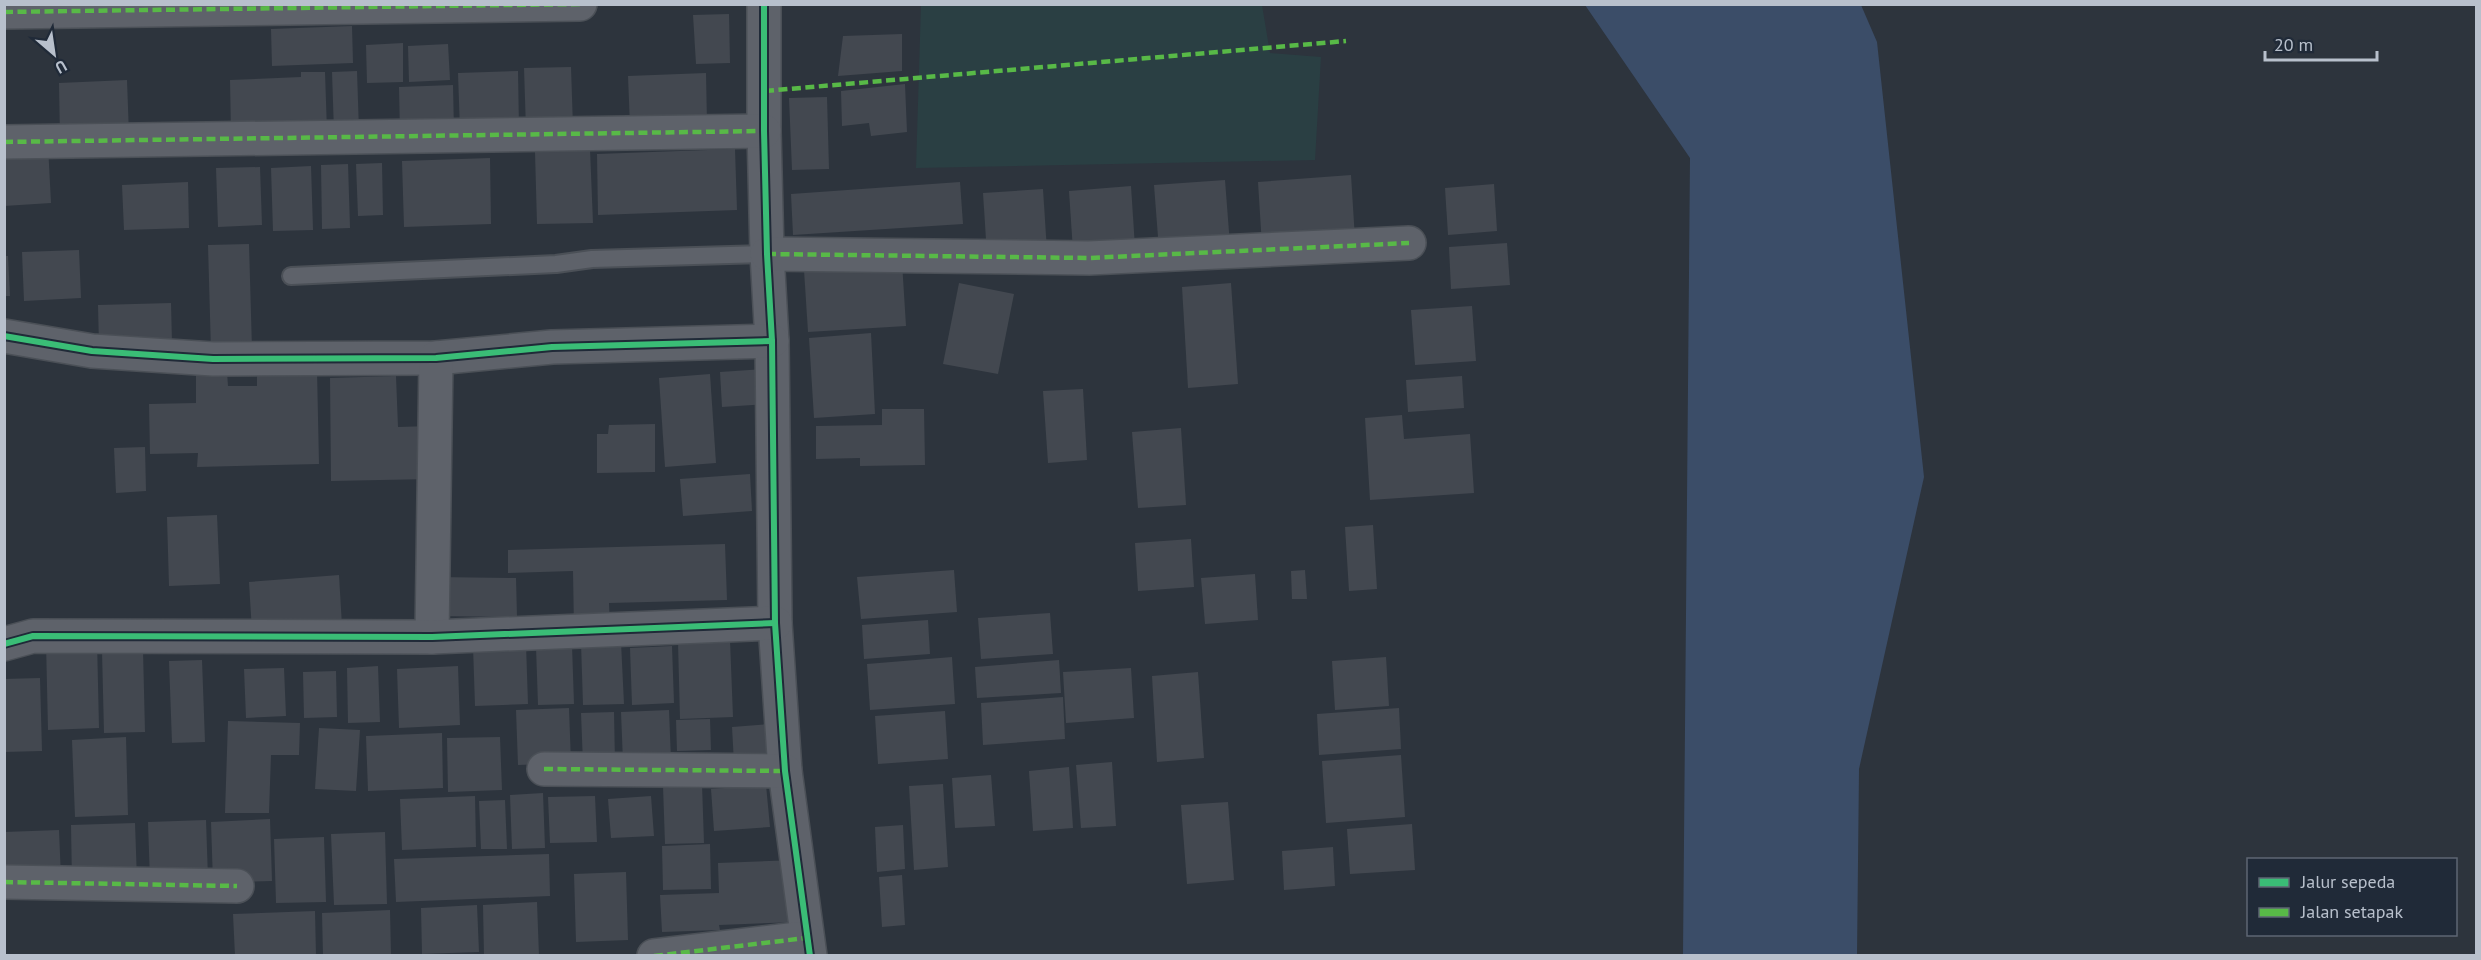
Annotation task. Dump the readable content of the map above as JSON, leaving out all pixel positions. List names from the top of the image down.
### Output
{
  "legend": ["Jalur sepeda", "Jalan setapak"],
  "scale_bar": "20 m",
  "north": "bottom right"
}
